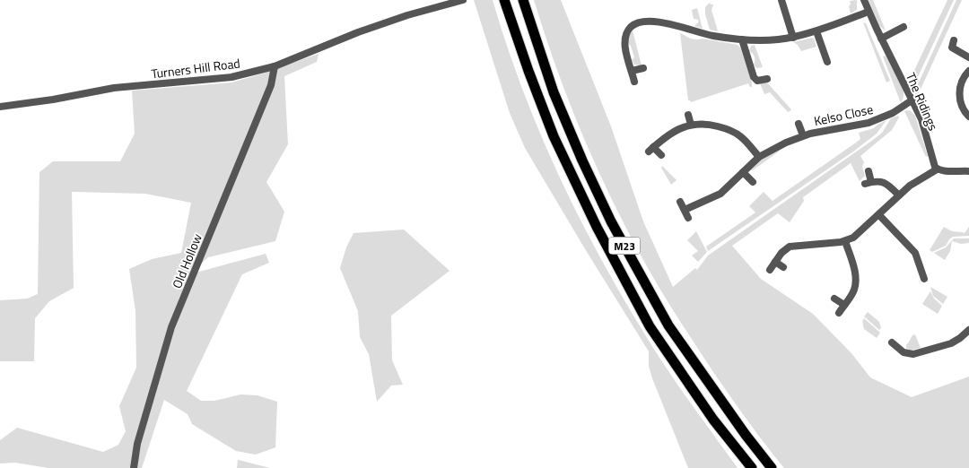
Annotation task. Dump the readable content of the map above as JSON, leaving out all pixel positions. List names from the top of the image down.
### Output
{
  "streets": {
    "highway": ["M23"],
    "street": [
      "Turners Hill Road",
      "The Ridings",
      "Kelso Close",
      "Old Hollow"
    ]
  },
  "crossings": [
    ["Turners Hill Road", "Old Hollow"],
    ["The Ridings", "Kelso Close"]
  ]
}
